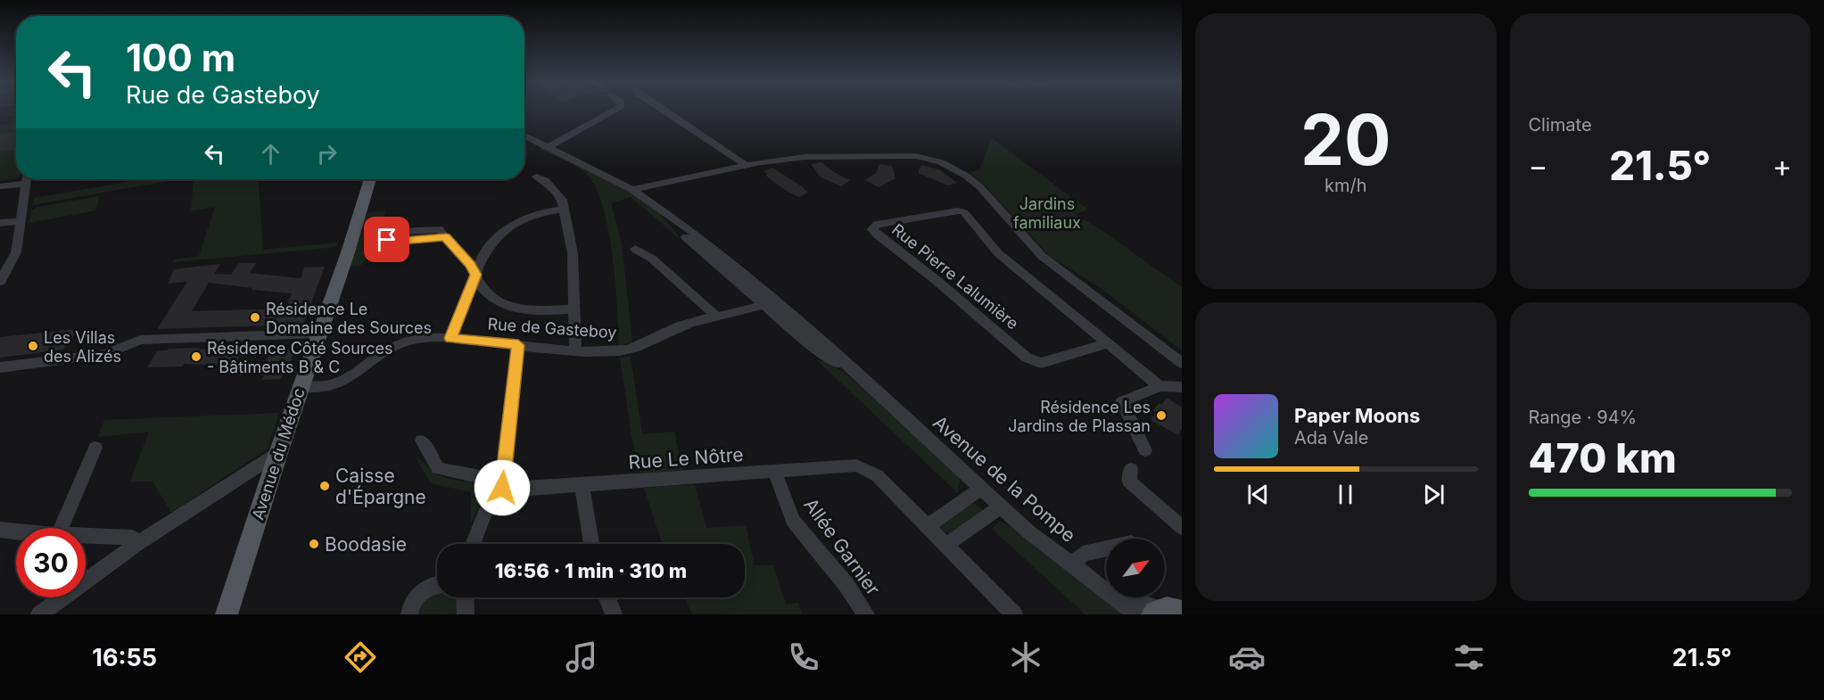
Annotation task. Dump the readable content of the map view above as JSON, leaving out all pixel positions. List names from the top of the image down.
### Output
{
  "streets": {
    "main road": ["Avenue du Médoc"],
    "street": [
      "Rue Pierre Lalumière",
      "Rue de Gasteboy",
      "Rue Le Nôtre",
      "Avenue de la Pompe",
      "Allée Garnier"
    ]
  },
  "crossings": [
    ["Rue de Gasteboy", "Avenue du Médoc"],
    ["Rue de Gasteboy", "Avenue de la Pompe"],
    ["Rue Le Nôtre", "Allée Garnier"]
  ],
  "parks": ["Jardins familiaux"],
  "places": [
    "Résidence Le Domaine des Sources",
    "Les Villas des Alizés",
    "Résidence Côté Sources - Bâtiments B & C",
    "Résidence Les Jardins de Plassan",
    "Caisse d'Épargne",
    "Boodasie"
  ],
  "north": "top right",
  "page": {
    "tile": [
      ["20", "km/h"],
      "Climate",
      ["Range · 94%", "470 km"]
    ],
    "turn": ["100 m", "Rue de Gasteboy"],
    "heat": ["−", "21.5°", "+"],
    "song": ["Paper Moons", "Ada Vale"],
    "limit": "30",
    "trip": "16:56 · 1 min · 310 m",
    "tabs": ["16:55", "21.5°"]
  }
}
